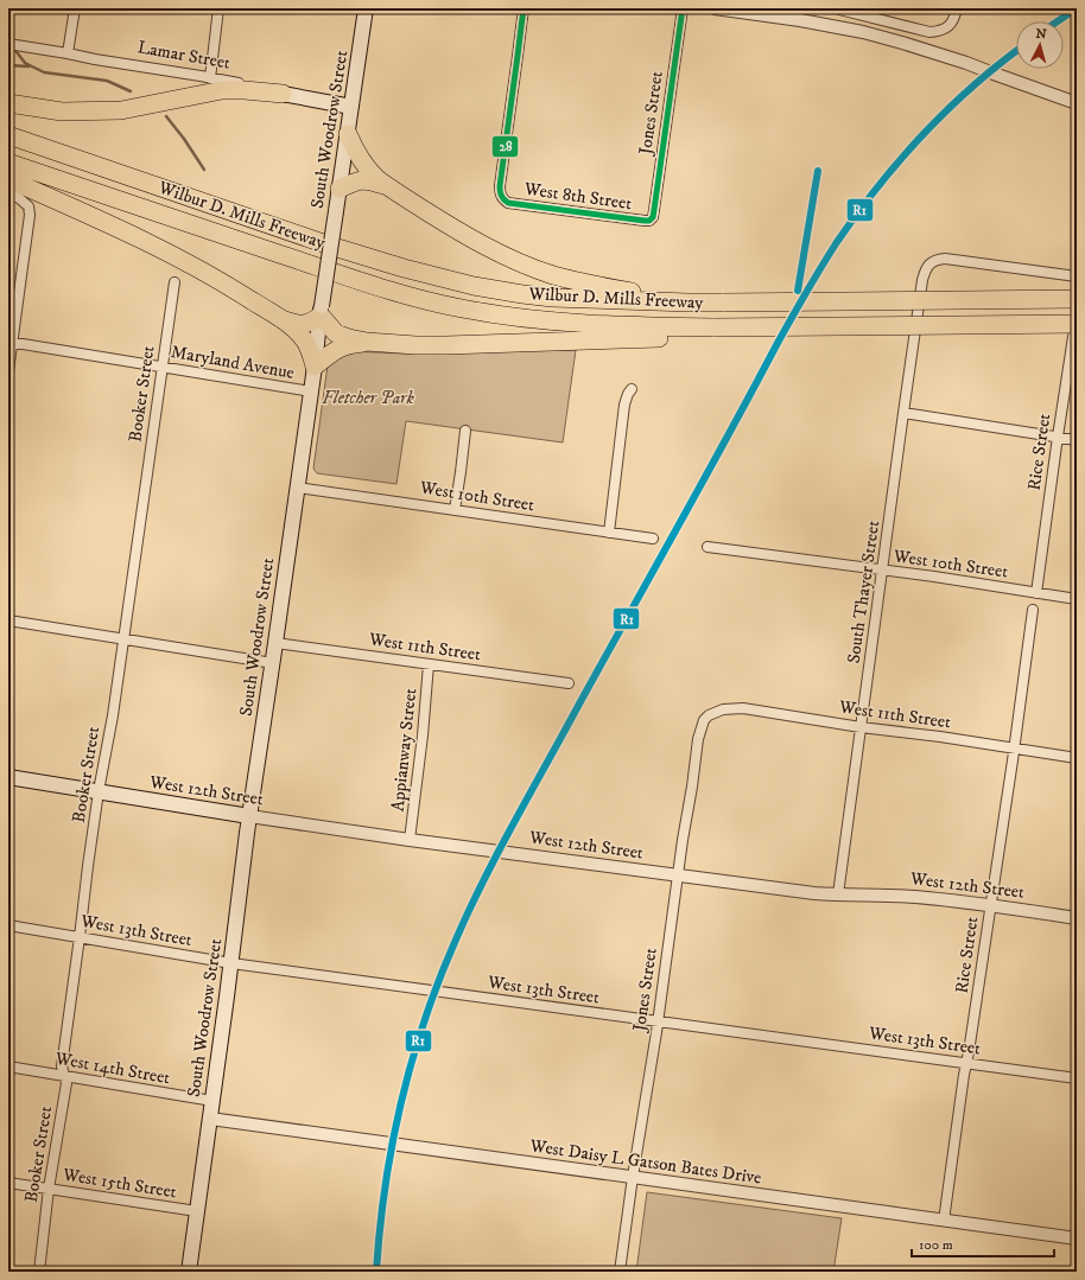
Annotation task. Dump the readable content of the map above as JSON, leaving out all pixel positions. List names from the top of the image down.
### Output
{
  "streets": {
    "highway": ["Wilbur D. Mills Freeway"],
    "main road": ["Lamar Street", "South Woodrow Street", "West 12th Street"],
    "street": [
      "Jones Street",
      "West 8th Street",
      "Maryland Avenue",
      "Booker Street",
      "Rice Street",
      "West 10th Street",
      "South Thayer Street",
      "West 11th Street",
      "Appianway Street",
      "West 13th Street",
      "West 14th Street",
      "West Daisy L Gatson Bates Drive",
      "West 15th Street"
    ]
  },
  "crossings": [
    ["Lamar Street", "South Woodrow Street"],
    ["Jones Street", "West 8th Street"],
    ["Jones Street", "West 11th Street"],
    ["Jones Street", "West 12th Street"],
    ["Jones Street", "West 13th Street"],
    ["Jones Street", "West Daisy L Gatson Bates Drive"],
    ["South Woodrow Street", "Maryland Avenue"],
    ["South Woodrow Street", "West 10th Street"],
    ["South Woodrow Street", "West 11th Street"],
    ["South Woodrow Street", "West 12th Street"],
    ["South Woodrow Street", "West 13th Street"],
    ["South Woodrow Street", "West 14th Street"],
    ["South Woodrow Street", "West Daisy L Gatson Bates Drive"],
    ["South Woodrow Street", "West 15th Street"],
    ["Maryland Avenue", "Booker Street"],
    ["Booker Street", "West 12th Street"],
    ["Booker Street", "West 13th Street"],
    ["Booker Street", "West 14th Street"],
    ["Booker Street", "West 15th Street"],
    ["Rice Street", "West 10th Street"],
    ["Rice Street", "West 11th Street"],
    ["Rice Street", "West 12th Street"],
    ["Rice Street", "West 13th Street"],
    ["Rice Street", "West Daisy L Gatson Bates Drive"],
    ["West 10th Street", "South Thayer Street"],
    ["South Thayer Street", "West 11th Street"],
    ["South Thayer Street", "West 12th Street"],
    ["West 11th Street", "Appianway Street"],
    ["Appianway Street", "West 12th Street"]
  ],
  "parks": ["Fletcher Park"],
  "lines": ["transit line R1", "transit line 28"],
  "scale_bar": "100 m",
  "north": "top"
}
